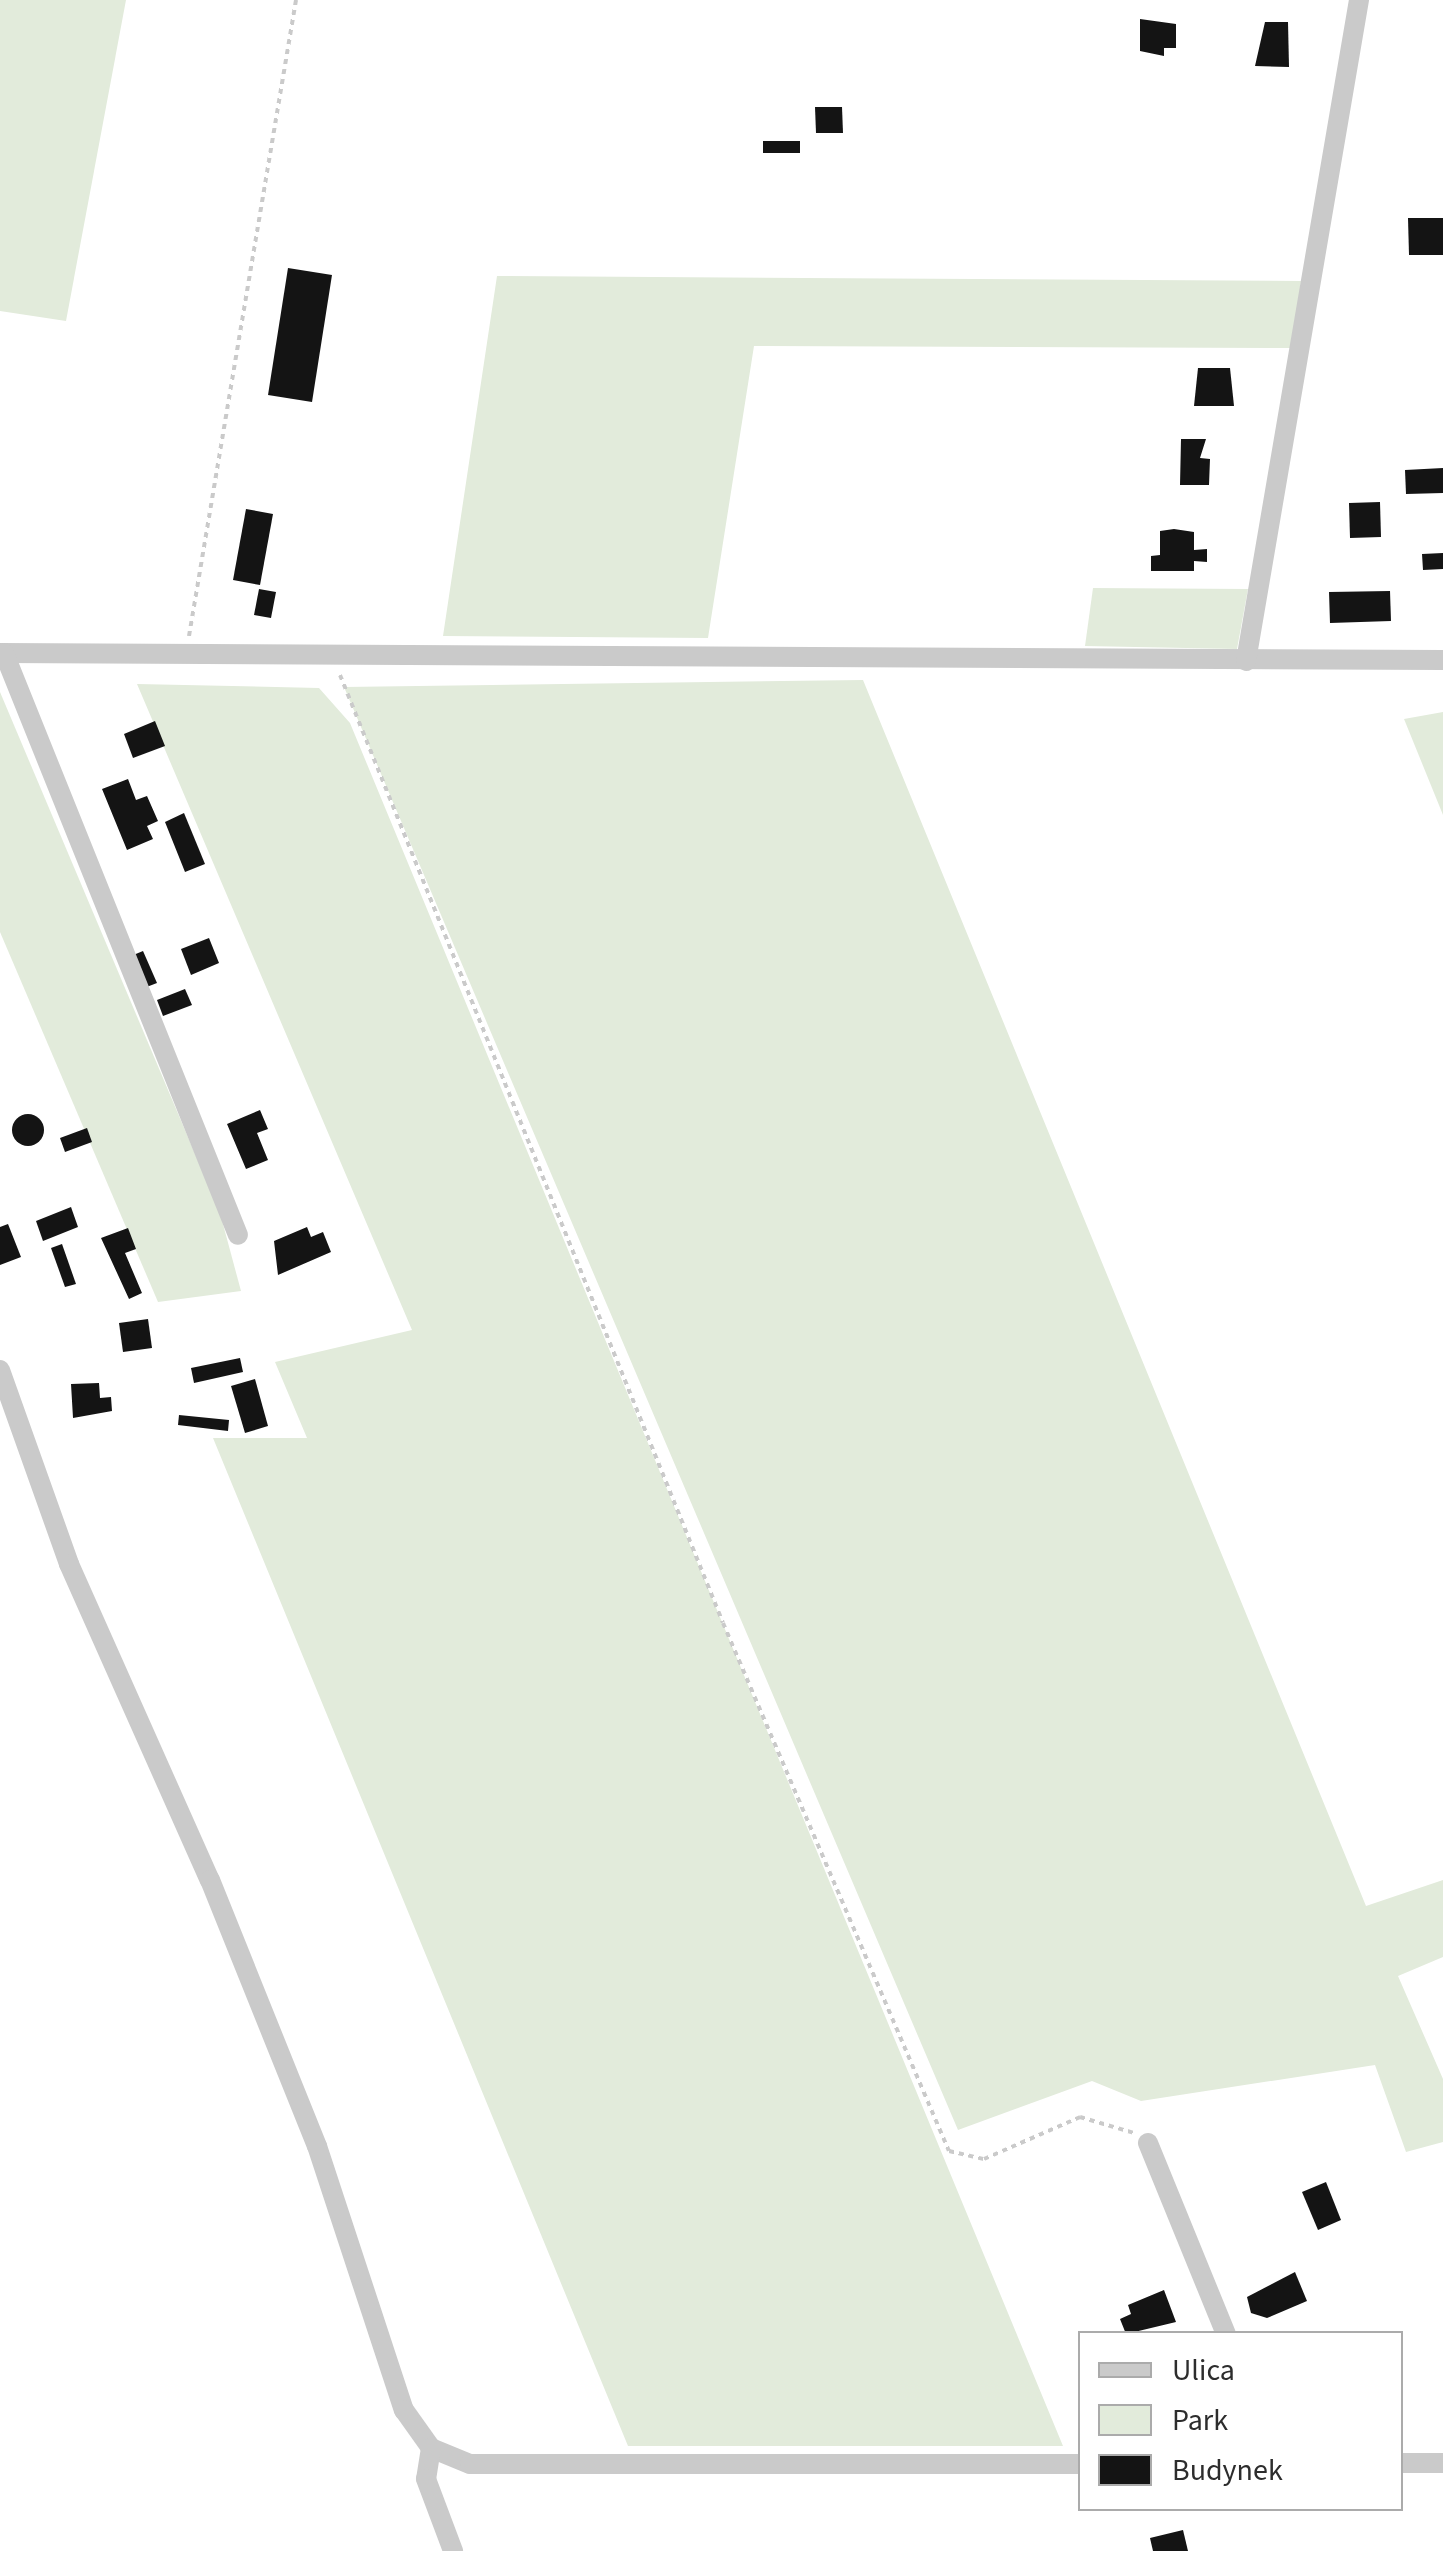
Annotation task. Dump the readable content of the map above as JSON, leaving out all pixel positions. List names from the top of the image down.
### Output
{
  "legend": ["Ulica", "Park", "Budynek"]
}
